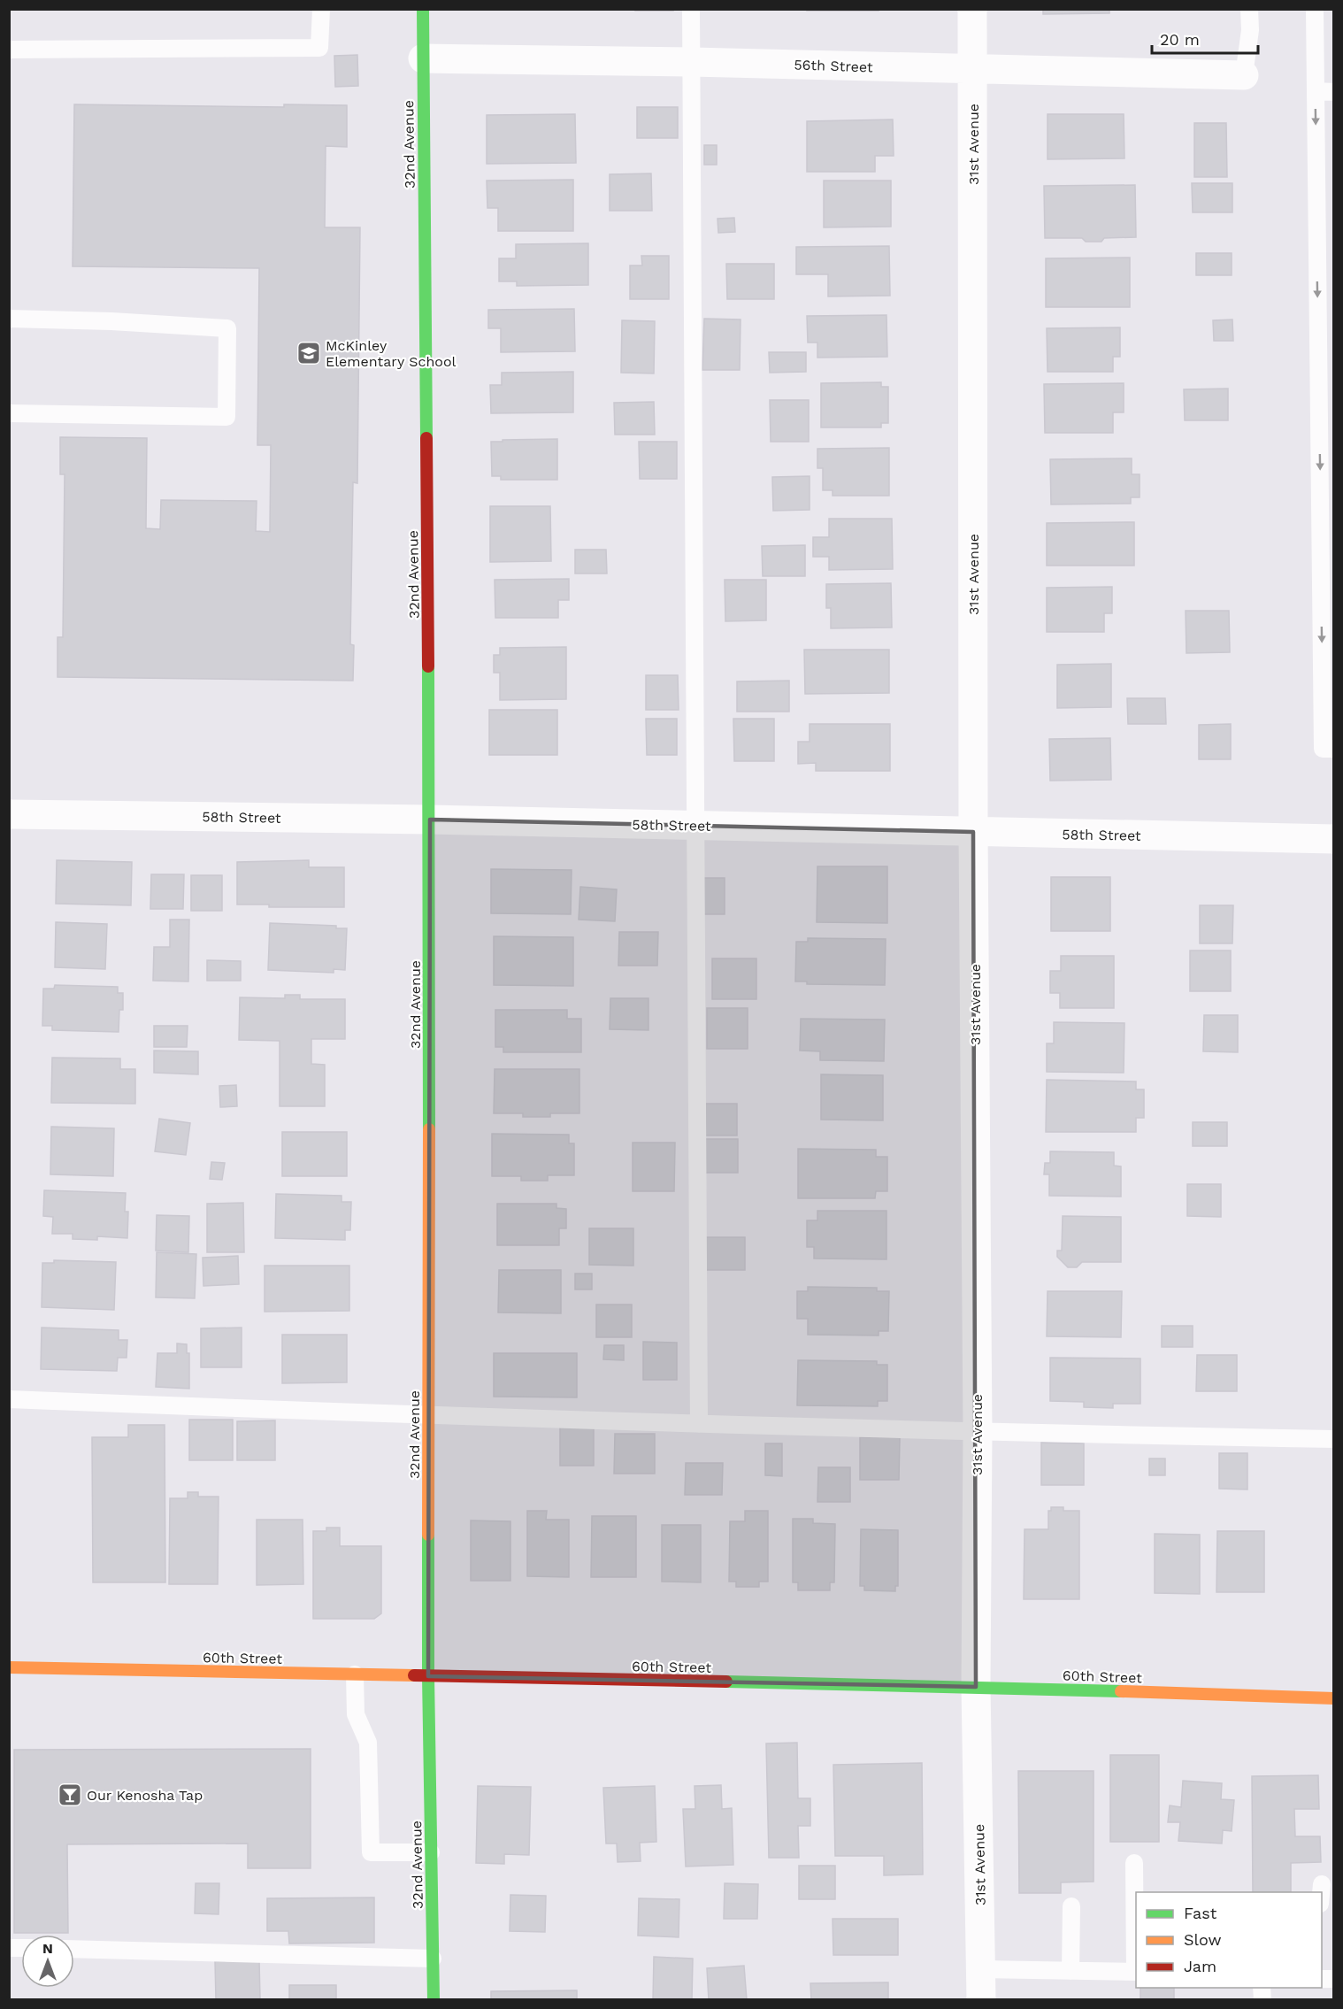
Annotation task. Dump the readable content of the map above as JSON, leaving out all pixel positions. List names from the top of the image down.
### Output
{
  "streets": {
    "street": [
      "56th Street",
      "32nd Avenue",
      "31st Avenue",
      "58th Street",
      "60th Street"
    ]
  },
  "crossings": [
    ["56th Street", "32nd Avenue"],
    ["56th Street", "31st Avenue"],
    ["32nd Avenue", "58th Street"],
    ["32nd Avenue", "60th Street"],
    ["31st Avenue", "58th Street"],
    ["31st Avenue", "60th Street"]
  ],
  "places": {
    "school or university": ["McKinley Elementary School"],
    "bar": ["Our Kenosha Tap"]
  },
  "legend": ["Fast", "Slow", "Jam"],
  "scale_bar": "20 m",
  "north": "top"
}
